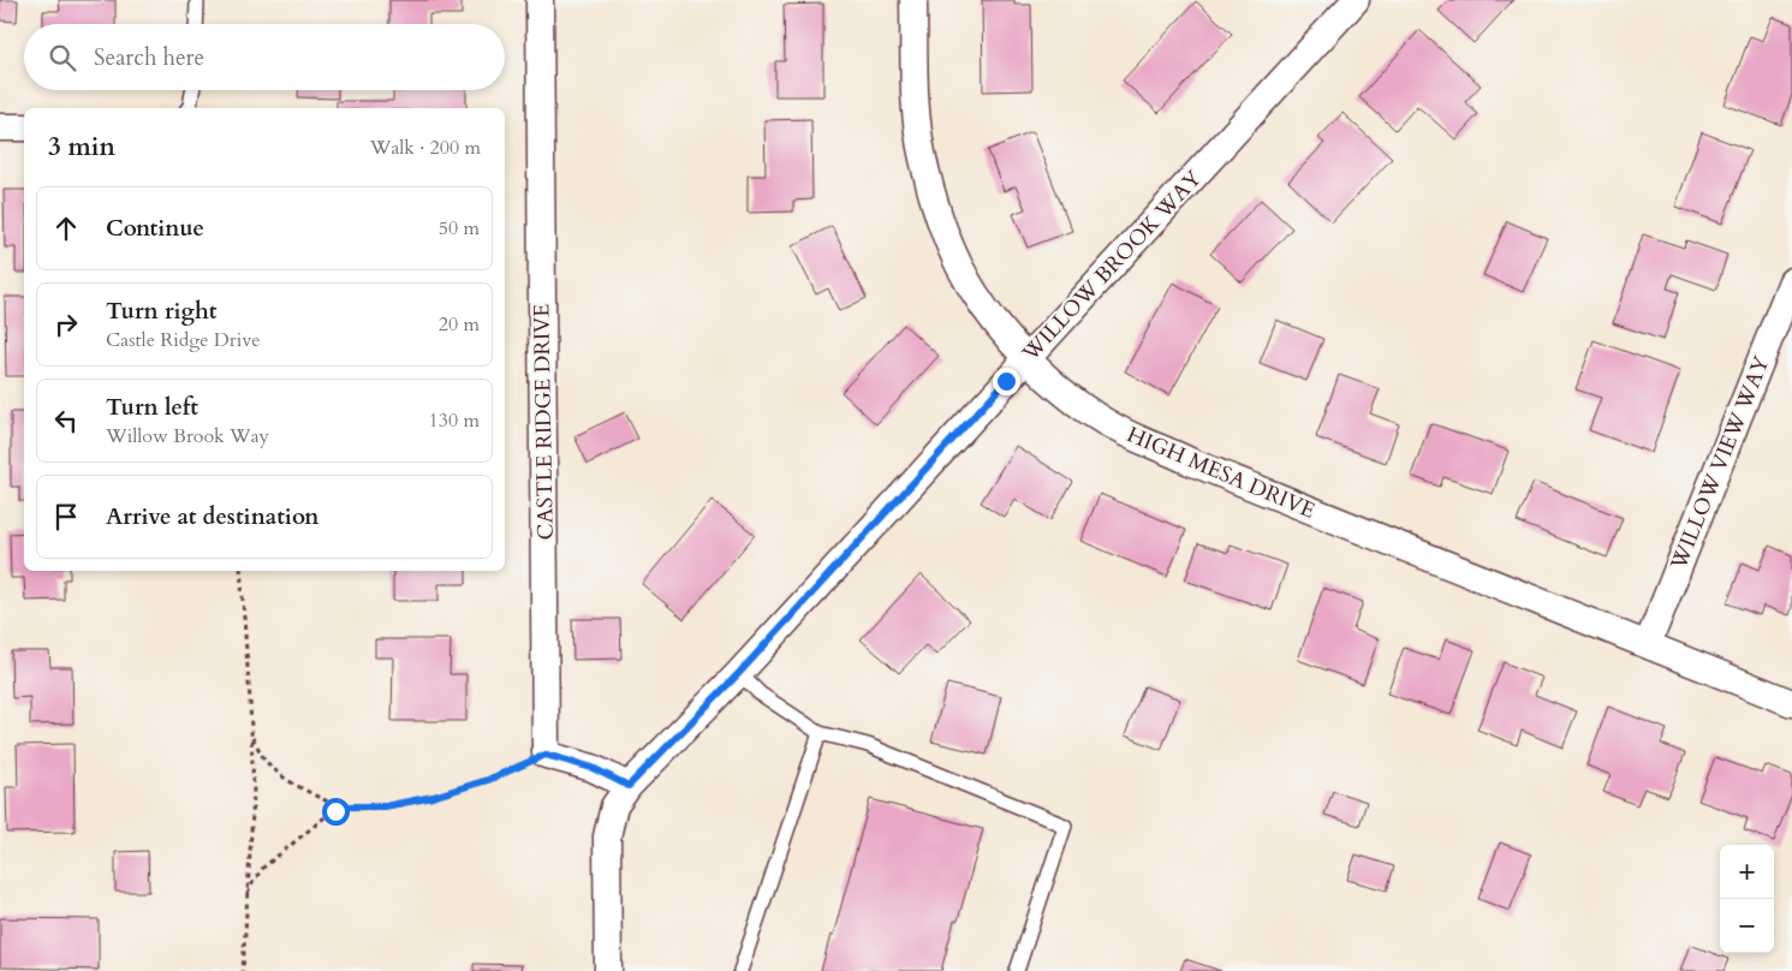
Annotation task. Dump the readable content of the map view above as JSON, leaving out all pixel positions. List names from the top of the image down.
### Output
{
  "streets": {
    "street": [
      "WILLOW BROOK WAY",
      "CASTLE RIDGE DRIVE",
      "WILLOW VIEW WAY",
      "HIGH MESA DRIVE"
    ]
  },
  "crossings": [
    ["WILLOW BROOK WAY", "HIGH MESA DRIVE"],
    ["WILLOW VIEW WAY", "HIGH MESA DRIVE"]
  ],
  "page": {
    "search": "Search here",
    "heading": ["3 min", "Walk · 200 m"],
    "list": [
      ["Continue", "50 m"],
      ["Turn right", "Castle Ridge Drive", "20 m"],
      ["Turn left", "Willow Brook Way", "130 m"],
      "Arrive at destination"
    ],
    "map_buttons": ["+", "−"]
  }
}
